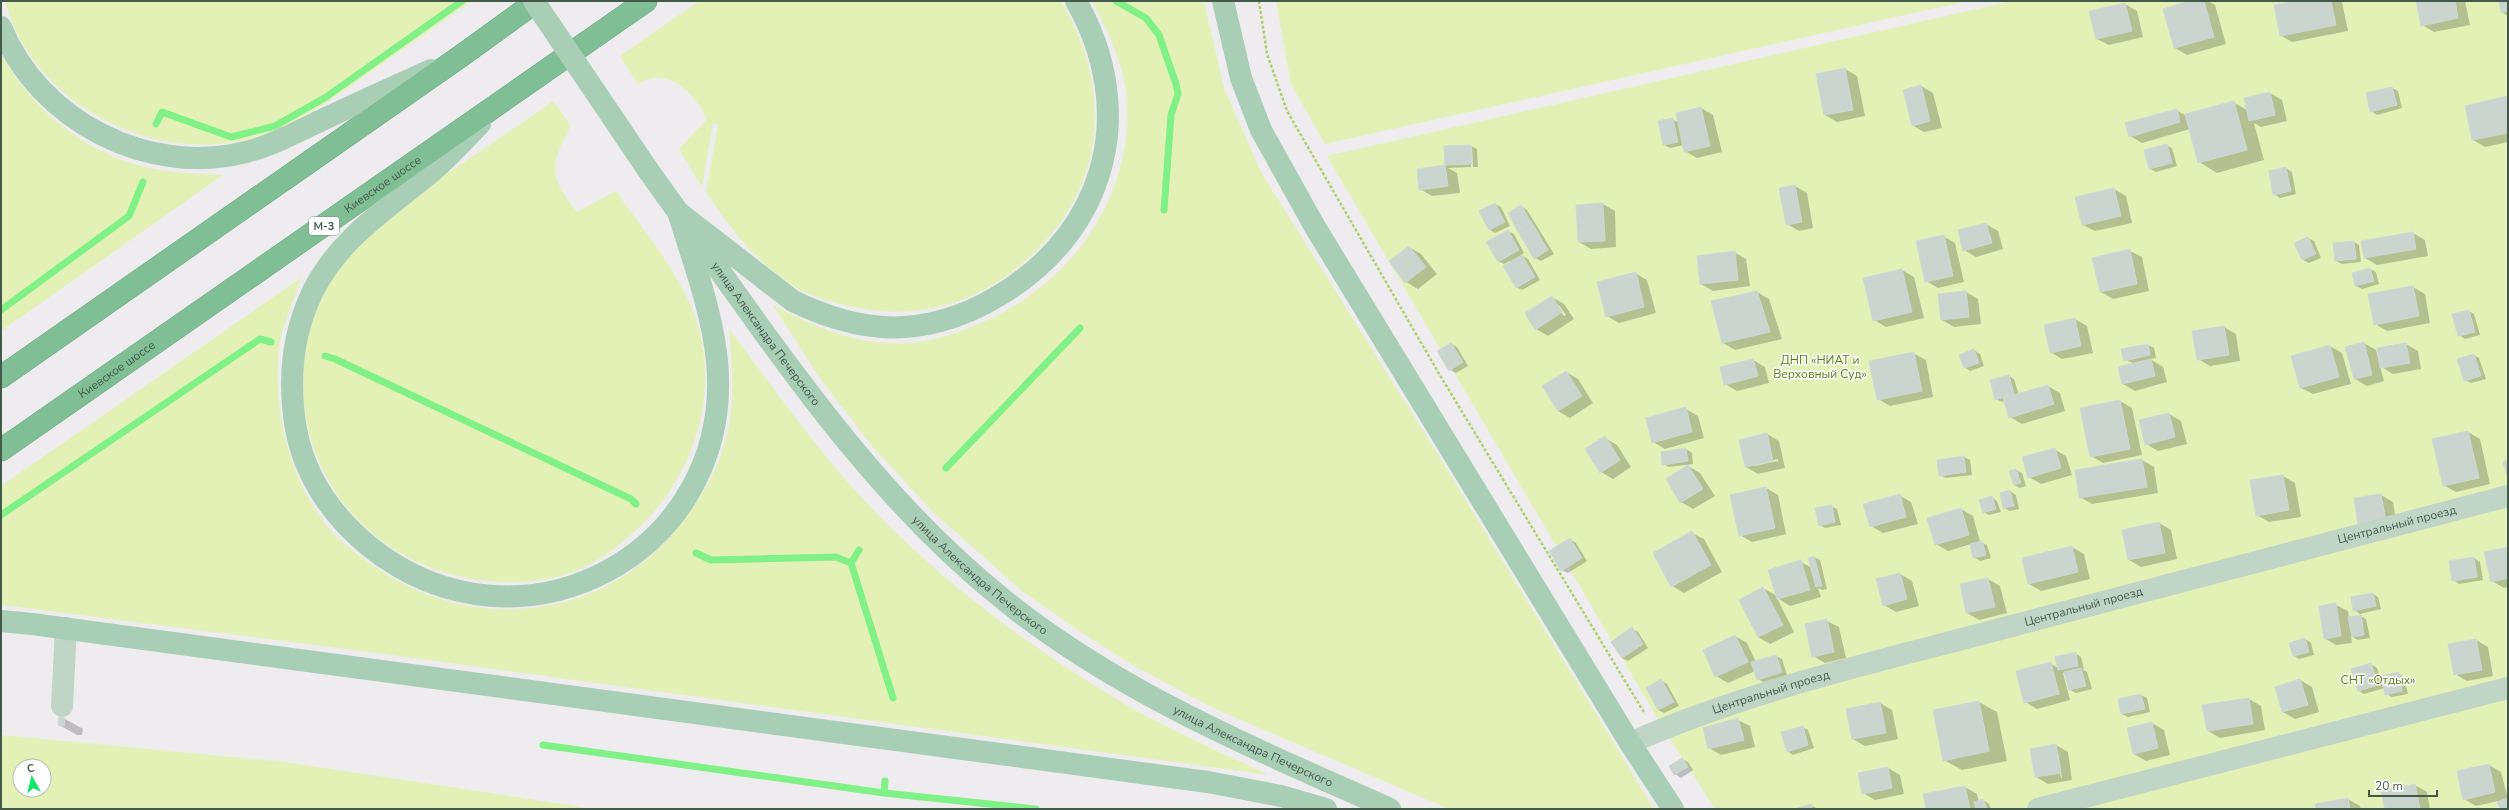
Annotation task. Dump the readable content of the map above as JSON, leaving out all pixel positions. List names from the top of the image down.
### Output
{
  "streets": {
    "highway": ["Киевское шоссе", "М-3"],
    "main road": ["улица Александра Печерского"],
    "street": ["Центральный проезд"]
  },
  "parks": ["ДНП «НИАТ и Верховный Суд»", "СНТ «Отдых»"],
  "scale_bar": "20 m",
  "north": "top"
}
